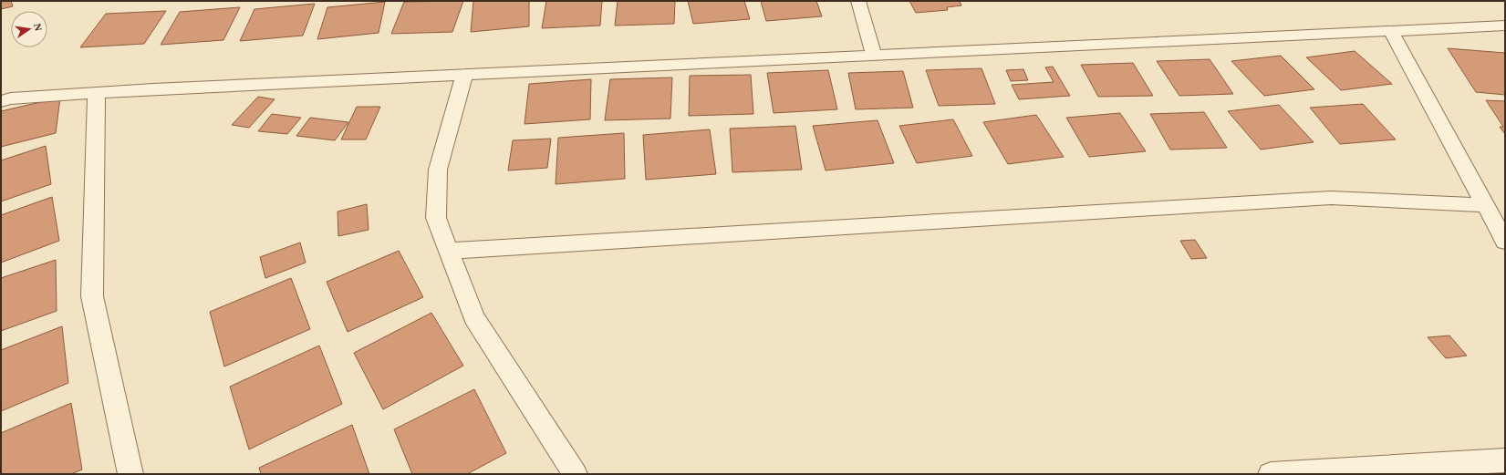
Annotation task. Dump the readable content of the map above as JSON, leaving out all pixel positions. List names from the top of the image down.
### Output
{
  "north": "right"
}
